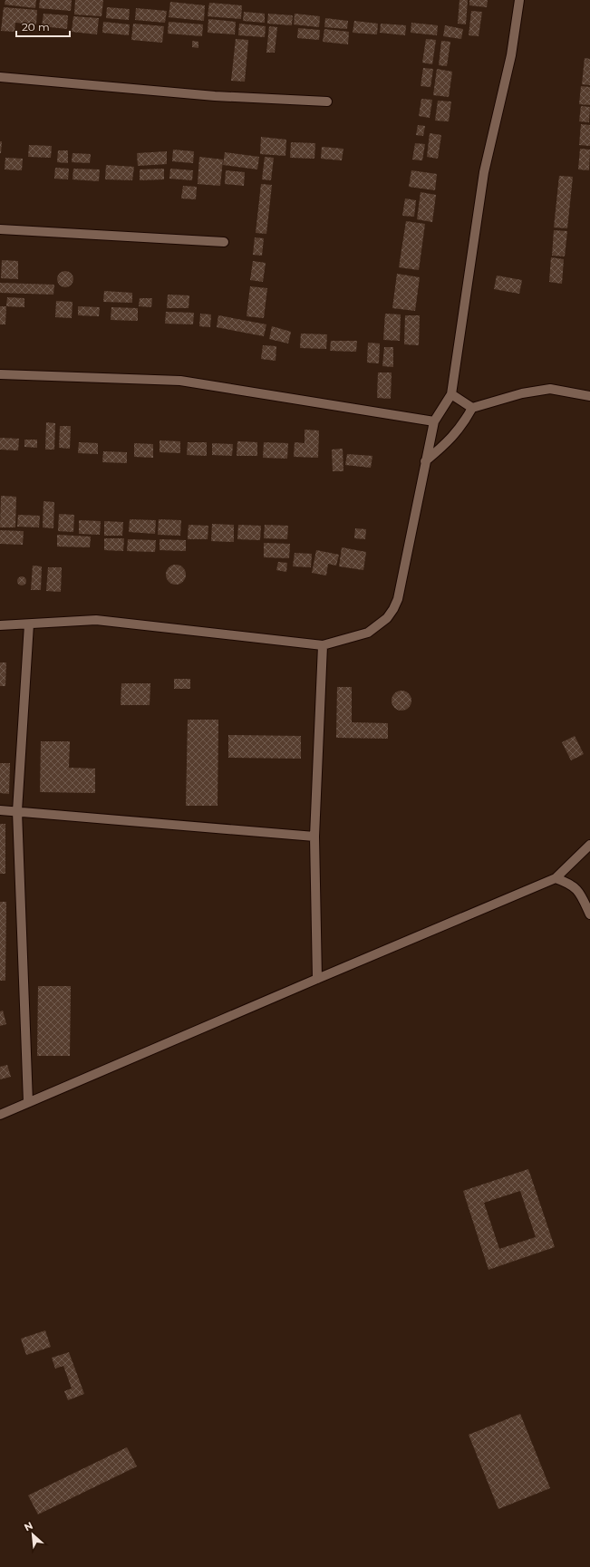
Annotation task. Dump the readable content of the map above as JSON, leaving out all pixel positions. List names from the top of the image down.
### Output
{
  "scale_bar": "20 m",
  "north": "top left"
}
